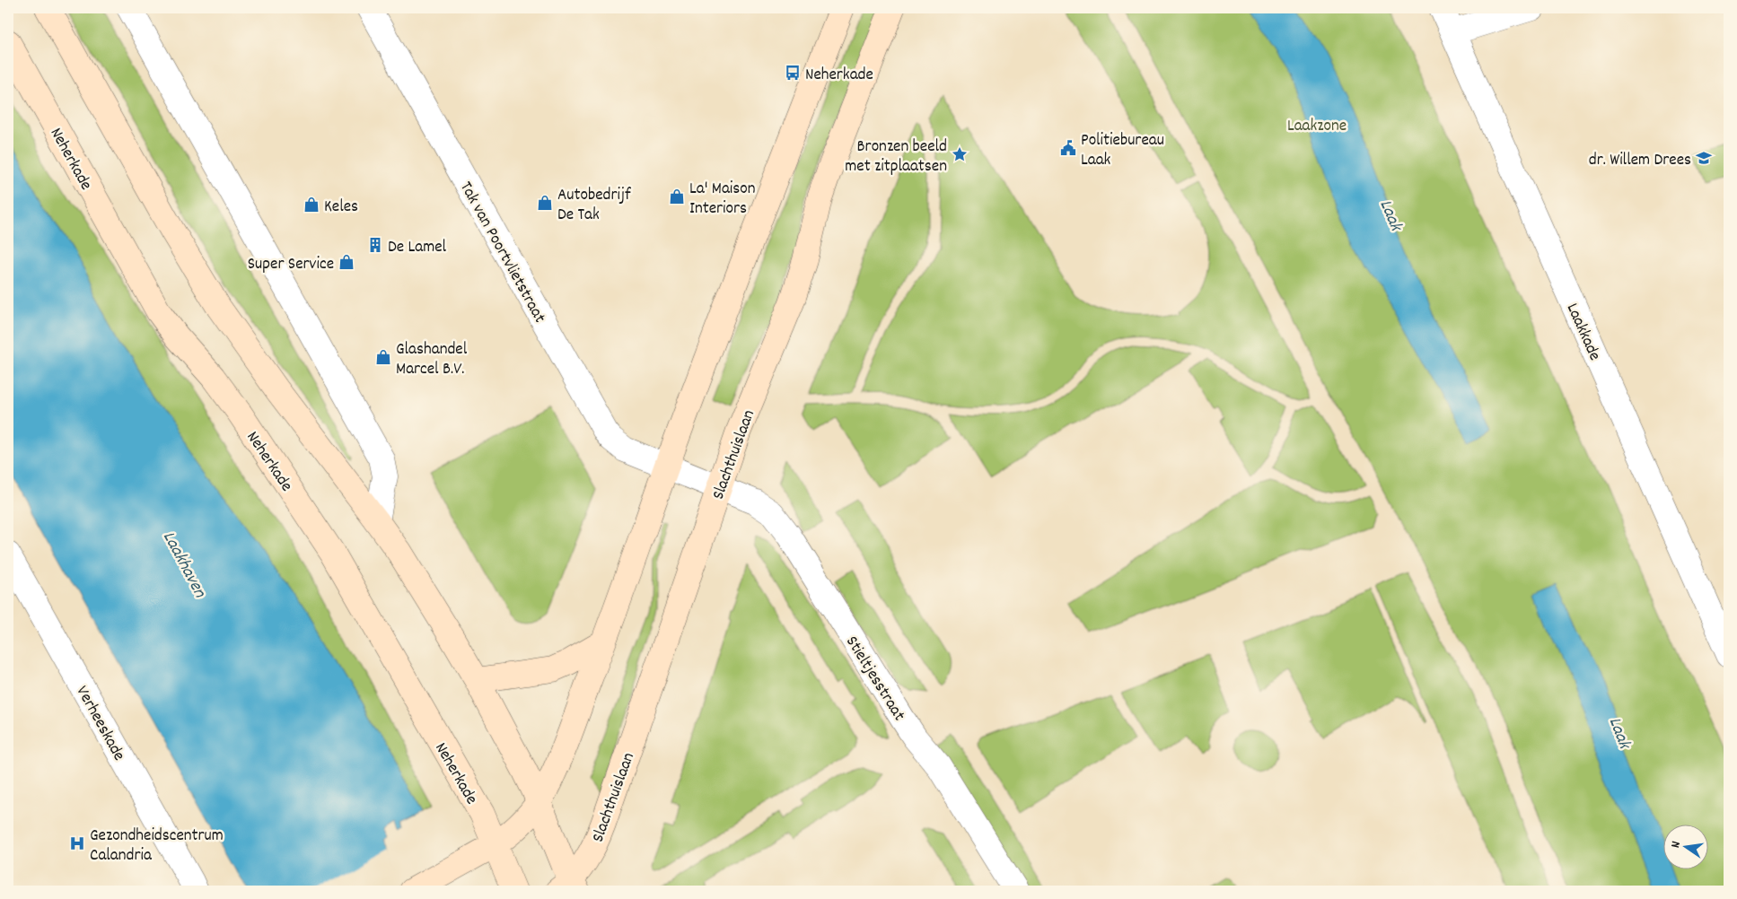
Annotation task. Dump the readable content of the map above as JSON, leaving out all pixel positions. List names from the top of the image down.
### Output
{
  "streets": {
    "main road": ["Neherkade", "Slachthuislaan"],
    "street": [
      "Tak van Poortvlietstraat",
      "Laakkade",
      "Stieltjesstraat",
      "Verheeskade"
    ]
  },
  "crossings": [
    ["Tak van Poortvlietstraat", "Slachthuislaan"],
    ["Tak van Poortvlietstraat", "Stieltjesstraat"],
    ["Slachthuislaan", "Stieltjesstraat"]
  ],
  "water": ["Laak", "Laakhaven"],
  "parks": ["Laakzone"],
  "places": {
    "bus stop": ["Neherkade"],
    "public building": ["Politiebureau Laak"],
    "place": ["Bronzen beeld met zitplaatsen"],
    "school or university": ["dr. Willem Drees"],
    "shop": [
      "La' Maison Interiors",
      "Autobedrijf De Tak",
      "Keles",
      "Super Service",
      "Glashandel Marcel B.V."
    ],
    "building": ["De Lamel"],
    "hospital": ["Gezondheidscentrum Calandria"]
  },
  "north": "left"
}
